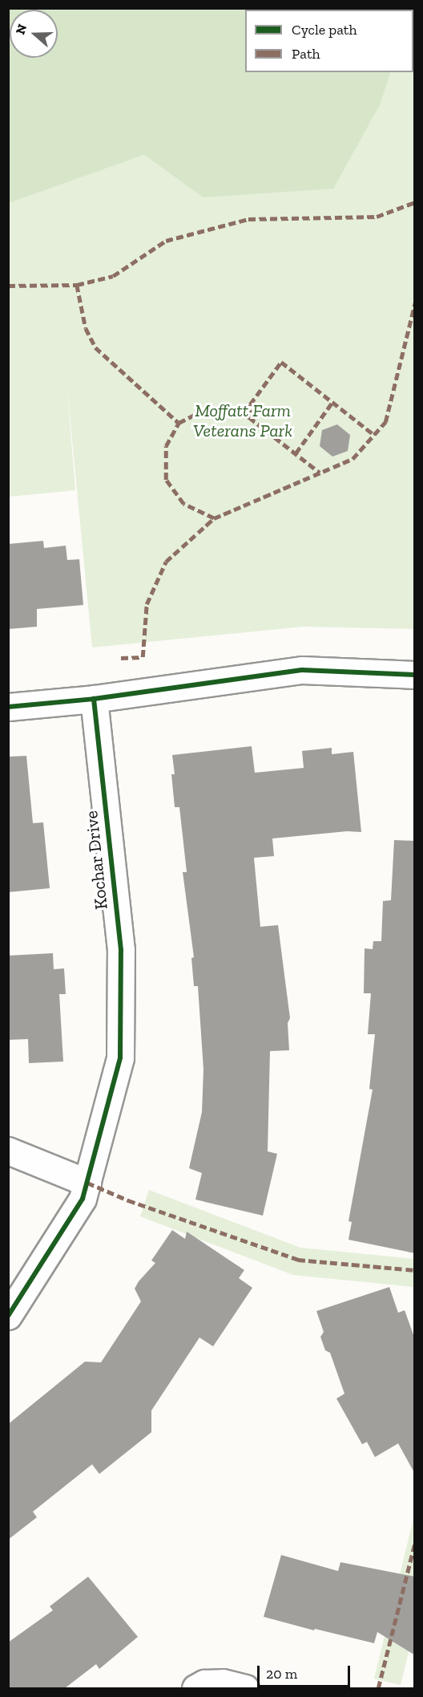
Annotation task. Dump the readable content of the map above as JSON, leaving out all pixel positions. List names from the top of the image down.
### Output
{
  "streets": {
    "street": ["Kochar Drive"]
  },
  "parks": ["Moffatt Farm Veterans Park"],
  "legend": ["Cycle path", "Path"],
  "scale_bar": "20 m",
  "north": "left"
}
